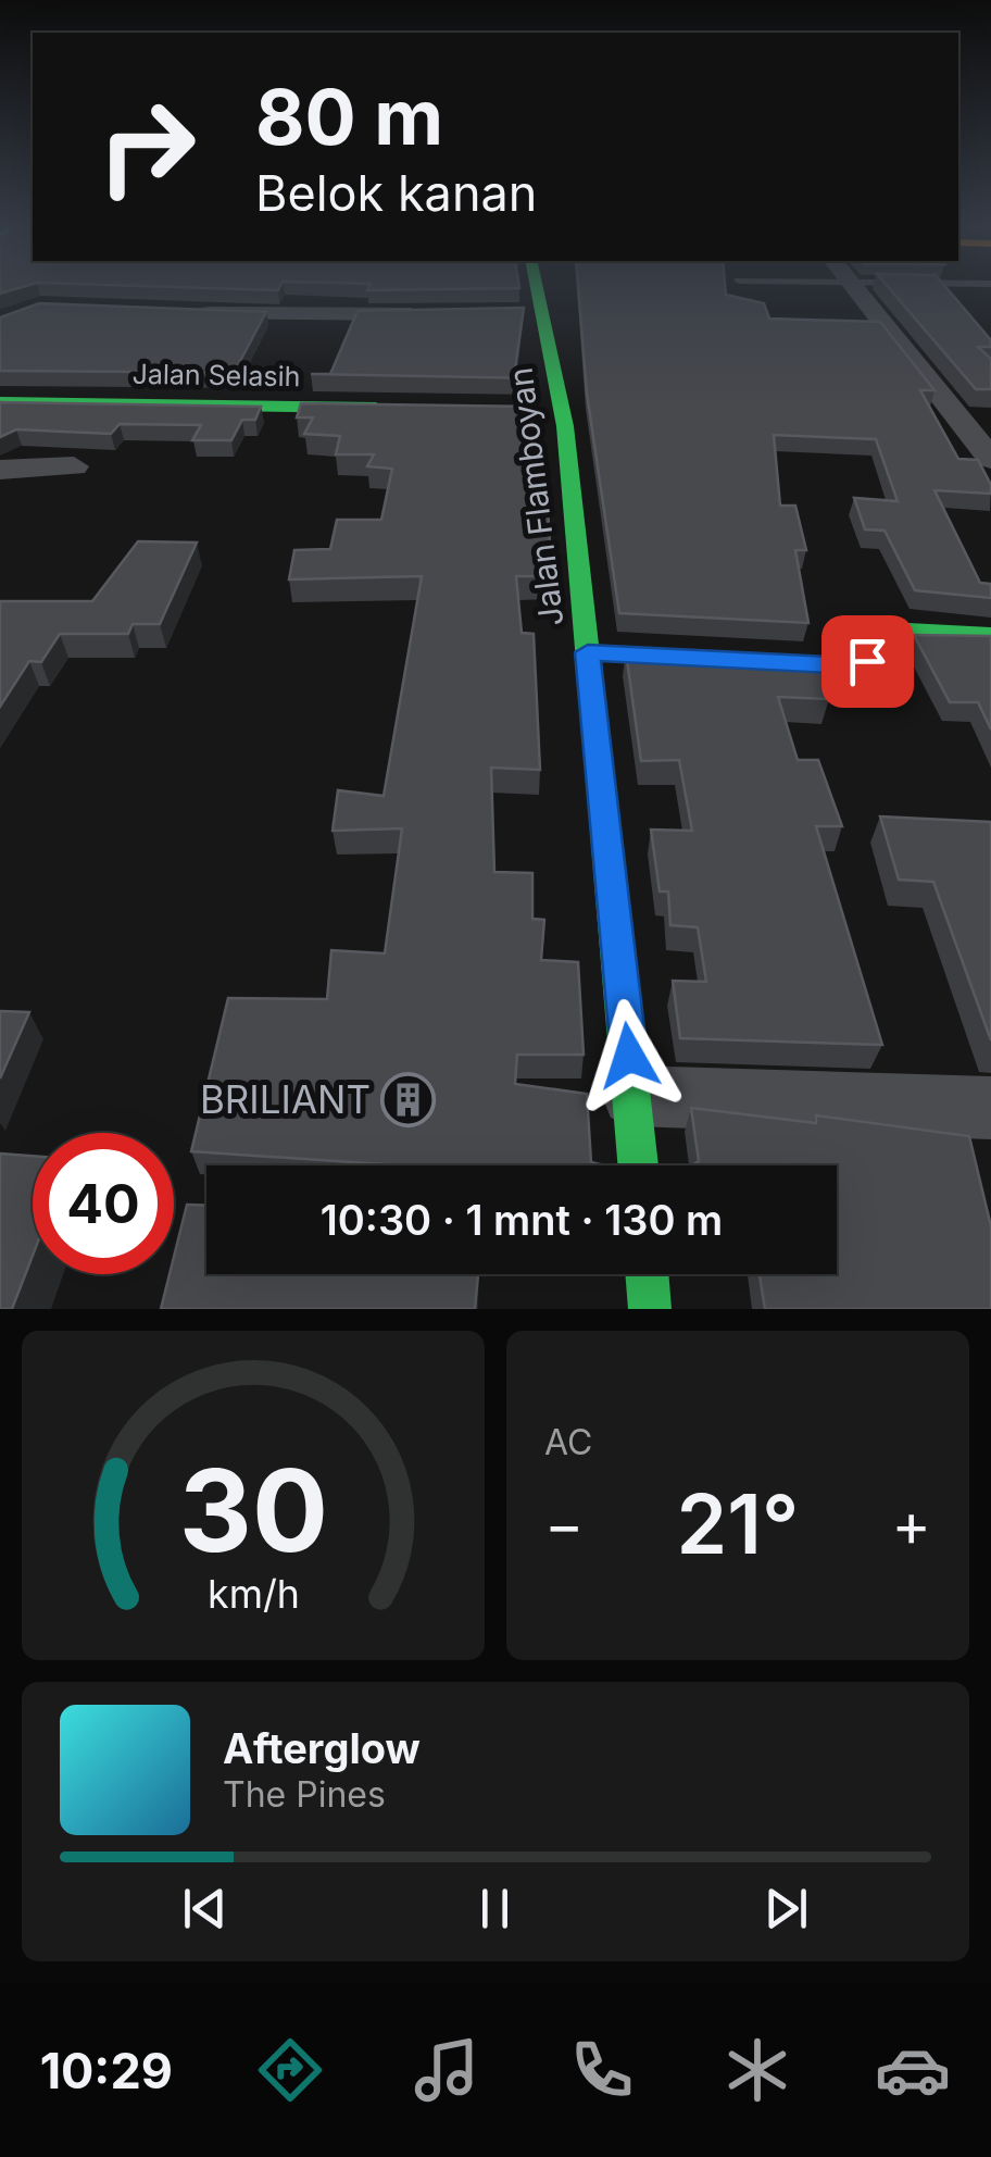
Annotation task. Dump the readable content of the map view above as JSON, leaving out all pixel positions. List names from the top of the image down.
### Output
{
  "streets": {
    "street": ["Jalan Selasih", "Jalan Flamboyan"]
  },
  "places": {
    "building": ["BRILIANT"]
  },
  "page": {
    "turn": ["80 m", "Belok kanan"],
    "limit": "40",
    "trip": "10:30 · 1 mnt · 130 m",
    "tile": "AC",
    "heat": ["−", "21°", "+"],
    "song": ["Afterglow", "The Pines"],
    "tabs": "10:29",
    "gauge": ["30", "km/h"]
  }
}
